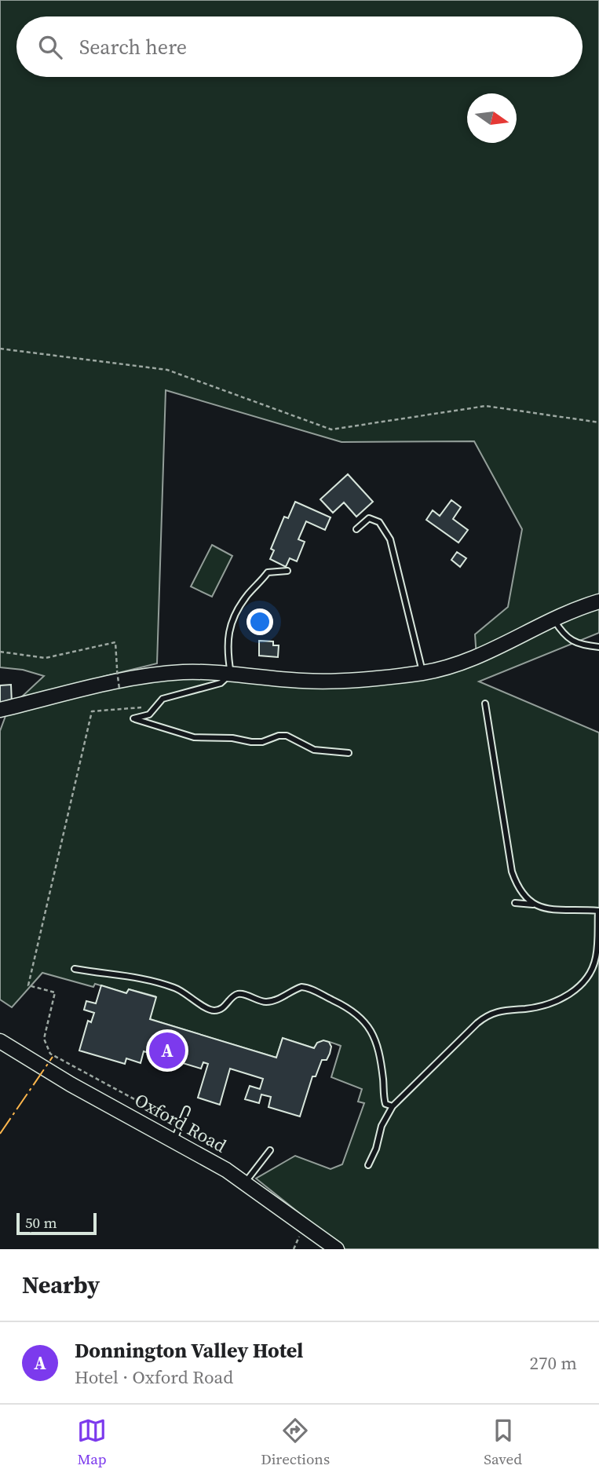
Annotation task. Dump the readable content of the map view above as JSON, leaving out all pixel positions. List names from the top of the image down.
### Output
{
  "streets": {
    "main road": ["Oxford Road"]
  },
  "scale_bar": "50 m",
  "north": "right",
  "page": {
    "search": "Search here",
    "pins": "A",
    "scale": "50 m",
    "heading": "Nearby",
    "list": [
      {
        "mark": "A",
        "name": "Donnington Valley Hotel",
        "note": "Hotel · Oxford Road",
        "value": "270 m"
      }
    ],
    "nav": ["Map", "Directions", "Saved"]
  }
}
